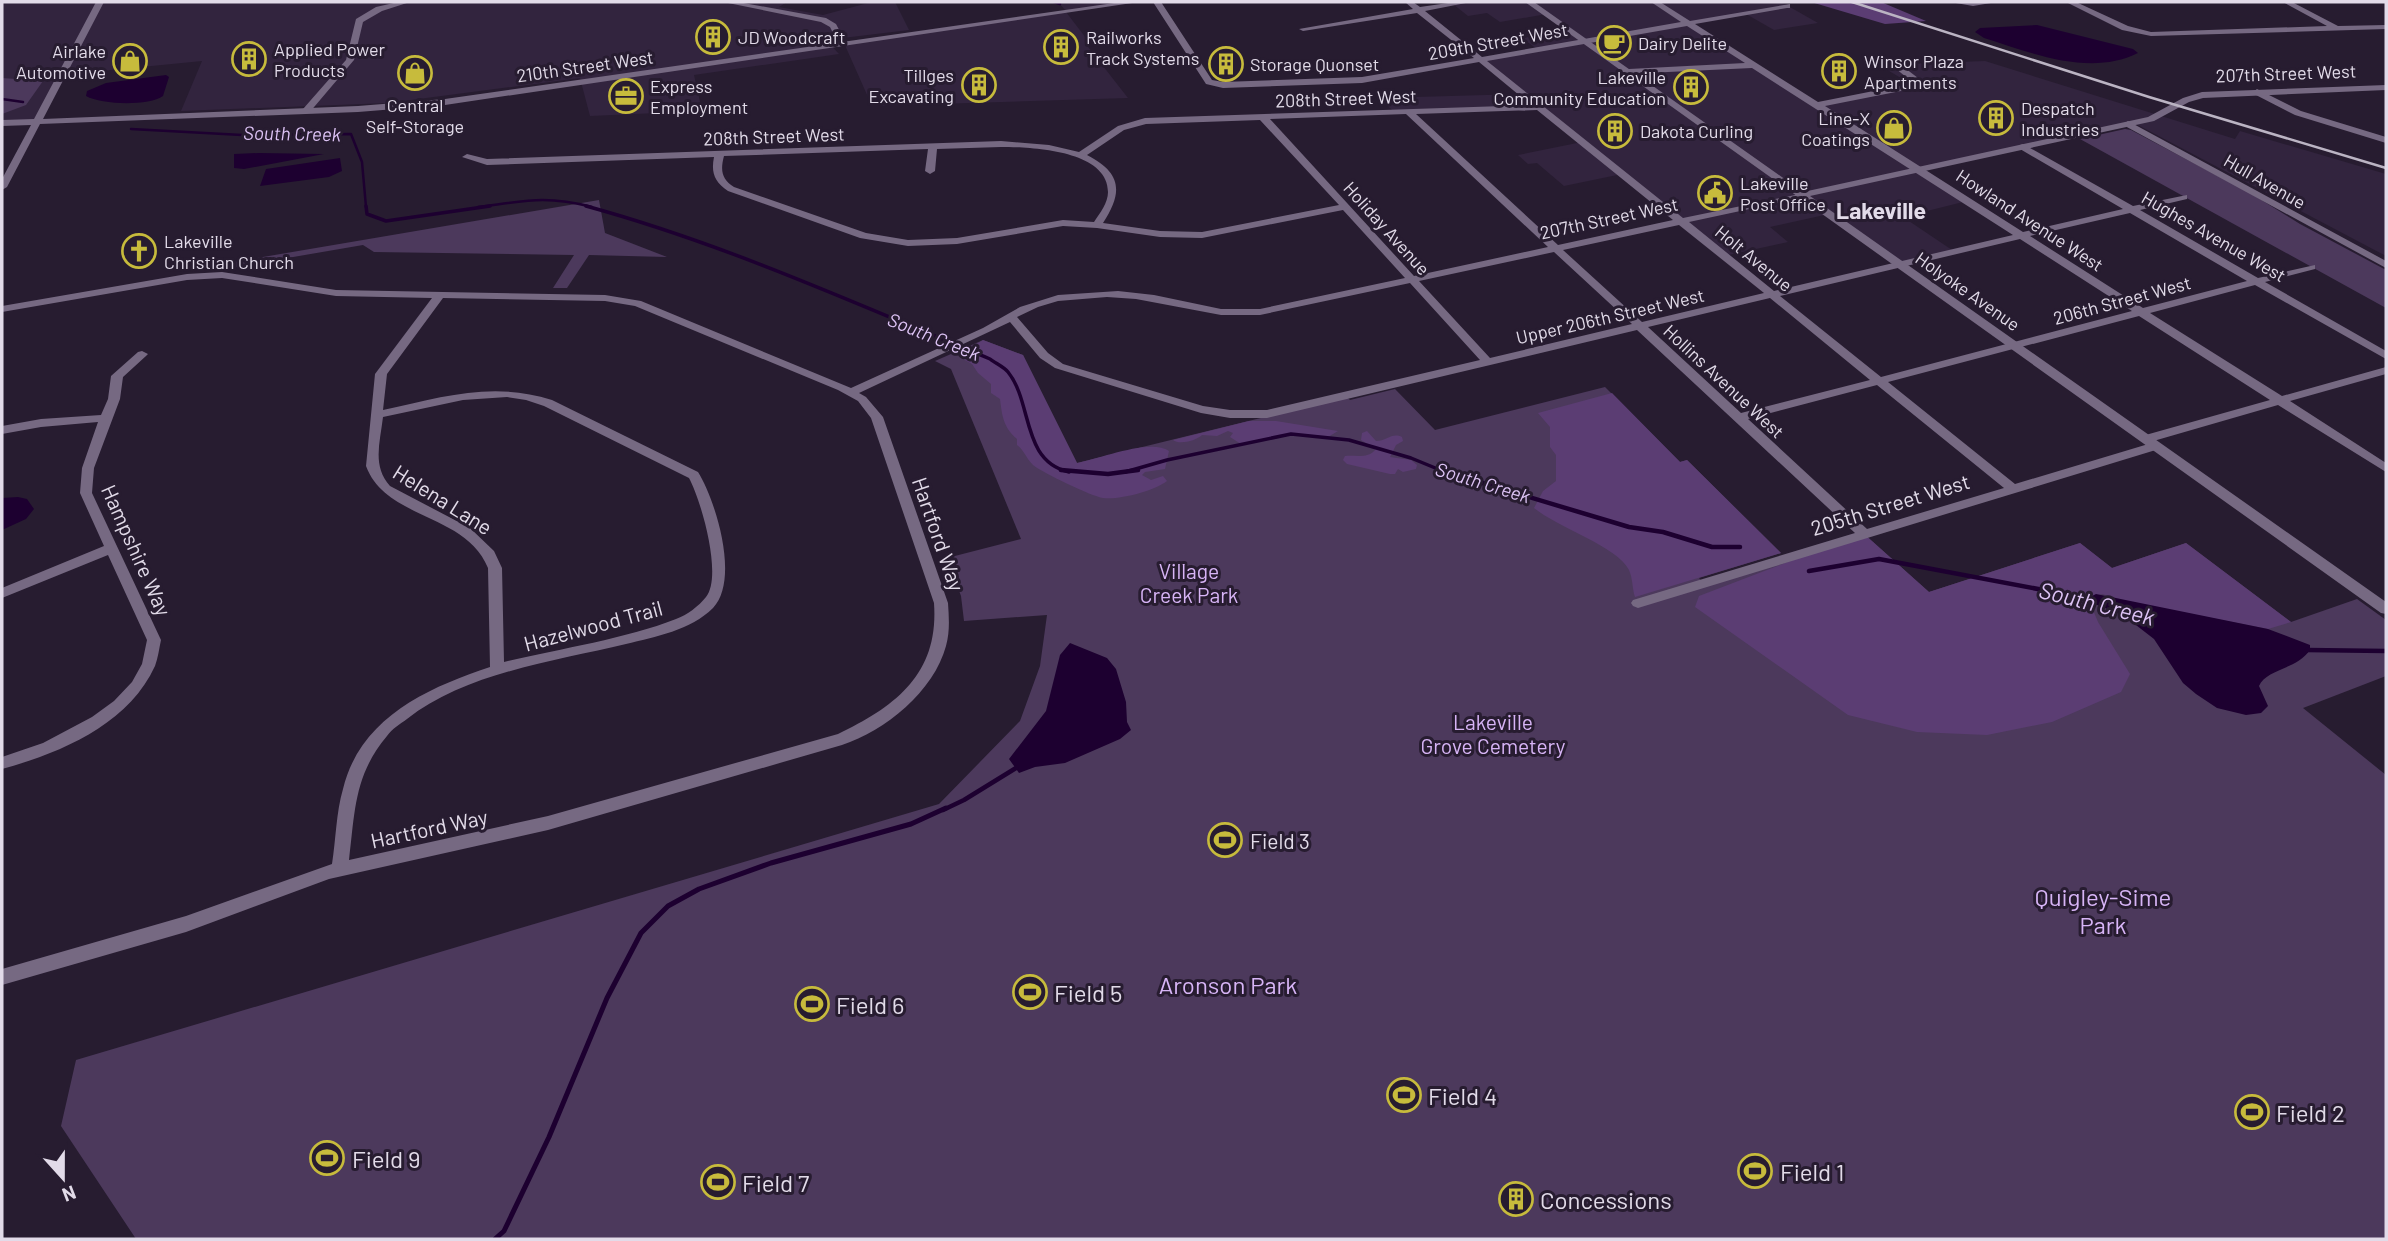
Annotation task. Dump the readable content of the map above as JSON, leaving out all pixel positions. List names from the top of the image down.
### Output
{
  "streets": {
    "street": [
      "209th Street West",
      "210th Street West",
      "207th Street West",
      "208th Street West",
      "Hull Avenue",
      "Howland Avenue West",
      "Holiday Avenue",
      "Hughes Avenue West",
      "Holt Avenue",
      "Holyoke Avenue",
      "206th Street West",
      "Upper 206th Street West",
      "Hollins Avenue West",
      "Helena Lane",
      "205th Street West",
      "Hartford Way",
      "Hampshire Way",
      "Hazelwood Trail"
    ]
  },
  "crossings": [
    ["209th Street West", "Howland Avenue West"],
    ["209th Street West", "Holt Avenue"],
    ["209th Street West", "Holyoke Avenue"],
    ["207th Street West", "Hull Avenue"],
    ["207th Street West", "Howland Avenue West"],
    ["207th Street West", "Holiday Avenue"],
    ["207th Street West", "Hughes Avenue West"],
    ["207th Street West", "Holt Avenue"],
    ["207th Street West", "Holyoke Avenue"],
    ["207th Street West", "Upper 206th Street West"],
    ["207th Street West", "Hollins Avenue West"],
    ["207th Street West", "Hartford Way"],
    ["208th Street West", "Holiday Avenue"],
    ["208th Street West", "Holt Avenue"],
    ["208th Street West", "Hollins Avenue West"],
    ["Howland Avenue West", "206th Street West"],
    ["Howland Avenue West", "Upper 206th Street West"],
    ["Howland Avenue West", "205th Street West"],
    ["Holiday Avenue", "Upper 206th Street West"],
    ["Hughes Avenue West", "206th Street West"],
    ["Hughes Avenue West", "Upper 206th Street West"],
    ["Holt Avenue", "206th Street West"],
    ["Holt Avenue", "Upper 206th Street West"],
    ["Holt Avenue", "205th Street West"],
    ["Holyoke Avenue", "206th Street West"],
    ["Holyoke Avenue", "Upper 206th Street West"],
    ["Holyoke Avenue", "205th Street West"],
    ["206th Street West", "Hollins Avenue West"],
    ["Upper 206th Street West", "Hollins Avenue West"],
    ["Hollins Avenue West", "205th Street West"],
    ["Helena Lane", "Hartford Way"],
    ["Helena Lane", "Hazelwood Trail"],
    ["Hartford Way", "Hazelwood Trail"]
  ],
  "districts": ["Lakeville"],
  "water": ["South Creek"],
  "parks": [
    "Village Creek Park",
    "Lakeville Grove Cemetery",
    "Quigley-Sime Park",
    "Aronson Park"
  ],
  "places": {
    "building": [
      "JD Woodcraft",
      "Railworks Track Systems",
      "Applied Power Products",
      "Storage Quonset",
      "Winsor Plaza Apartments",
      "Tillges Excavating",
      "Lakeville Community Education",
      "Despatch Industries",
      "Dakota Curling",
      "Concessions"
    ],
    "cafe": ["Dairy Delite"],
    "shop": ["Airlake Automotive", "Central Self-Storage", "Line-X Coatings"],
    "office": ["Express Employment"],
    "public building": ["Lakeville Post Office"],
    "church": ["Lakeville Christian Church"],
    "sports": [
      "Field 3",
      "Field 5",
      "Field 6",
      "Field 4",
      "Field 2",
      "Field 9",
      "Field 1",
      "Field 7"
    ]
  },
  "north": "bottom"
}
